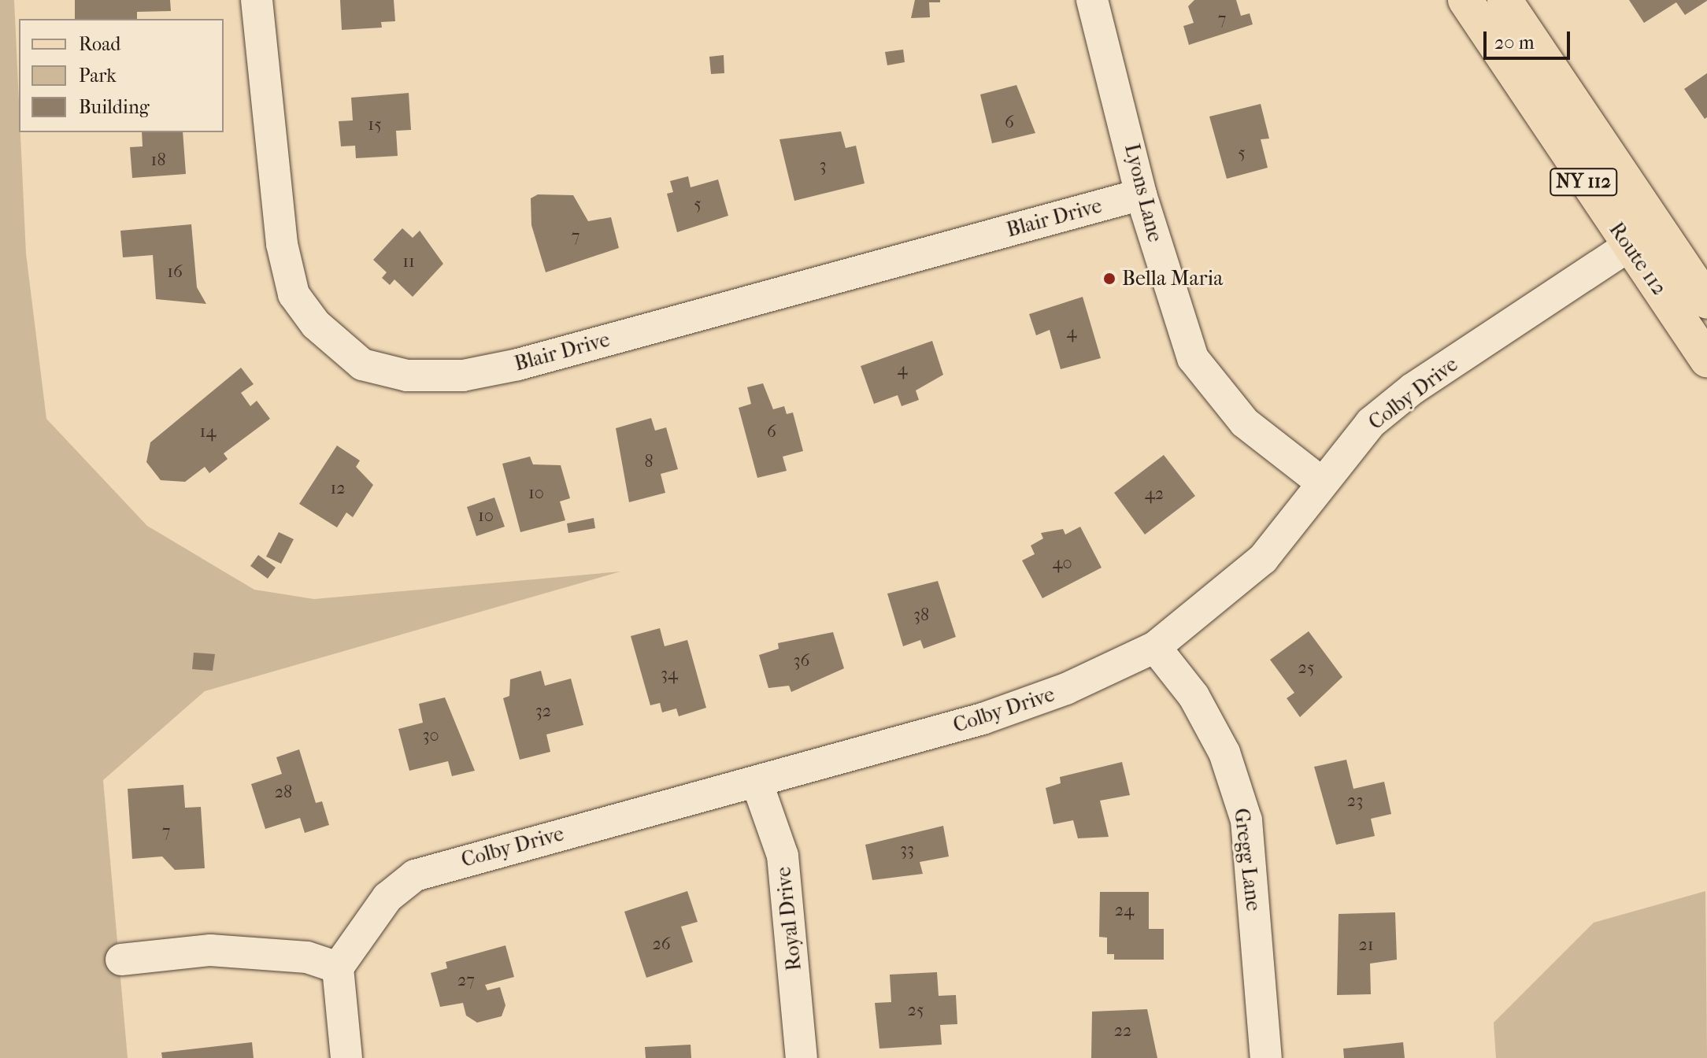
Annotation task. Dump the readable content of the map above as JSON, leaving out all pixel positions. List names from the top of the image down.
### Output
{
  "streets": {
    "main road": ["NY 112", "Route 112"],
    "street": [
      "Lyons Lane",
      "Blair Drive",
      "Colby Drive",
      "Gregg Lane",
      "Royal Drive"
    ]
  },
  "crossings": [
    ["Lyons Lane", "Blair Drive"],
    ["Lyons Lane", "Colby Drive"],
    ["Route 112", "Colby Drive"],
    ["Colby Drive", "Gregg Lane"],
    ["Colby Drive", "Royal Drive"]
  ],
  "places": ["Bella Maria"],
  "house_numbers": [
    "7",
    "6",
    "15",
    "5",
    "18",
    "3",
    "5",
    "7",
    "11",
    "16",
    "4",
    "4",
    "14",
    "6",
    "8",
    "12",
    "10",
    "42",
    "10",
    "40",
    "38",
    "36",
    "25",
    "34",
    "32",
    "30",
    "28",
    "23",
    "7",
    "33",
    "24",
    "26",
    "21",
    "27",
    "25",
    "22"
  ],
  "legend": ["Road", "Park", "Building"],
  "scale_bar": "20 m"
}
